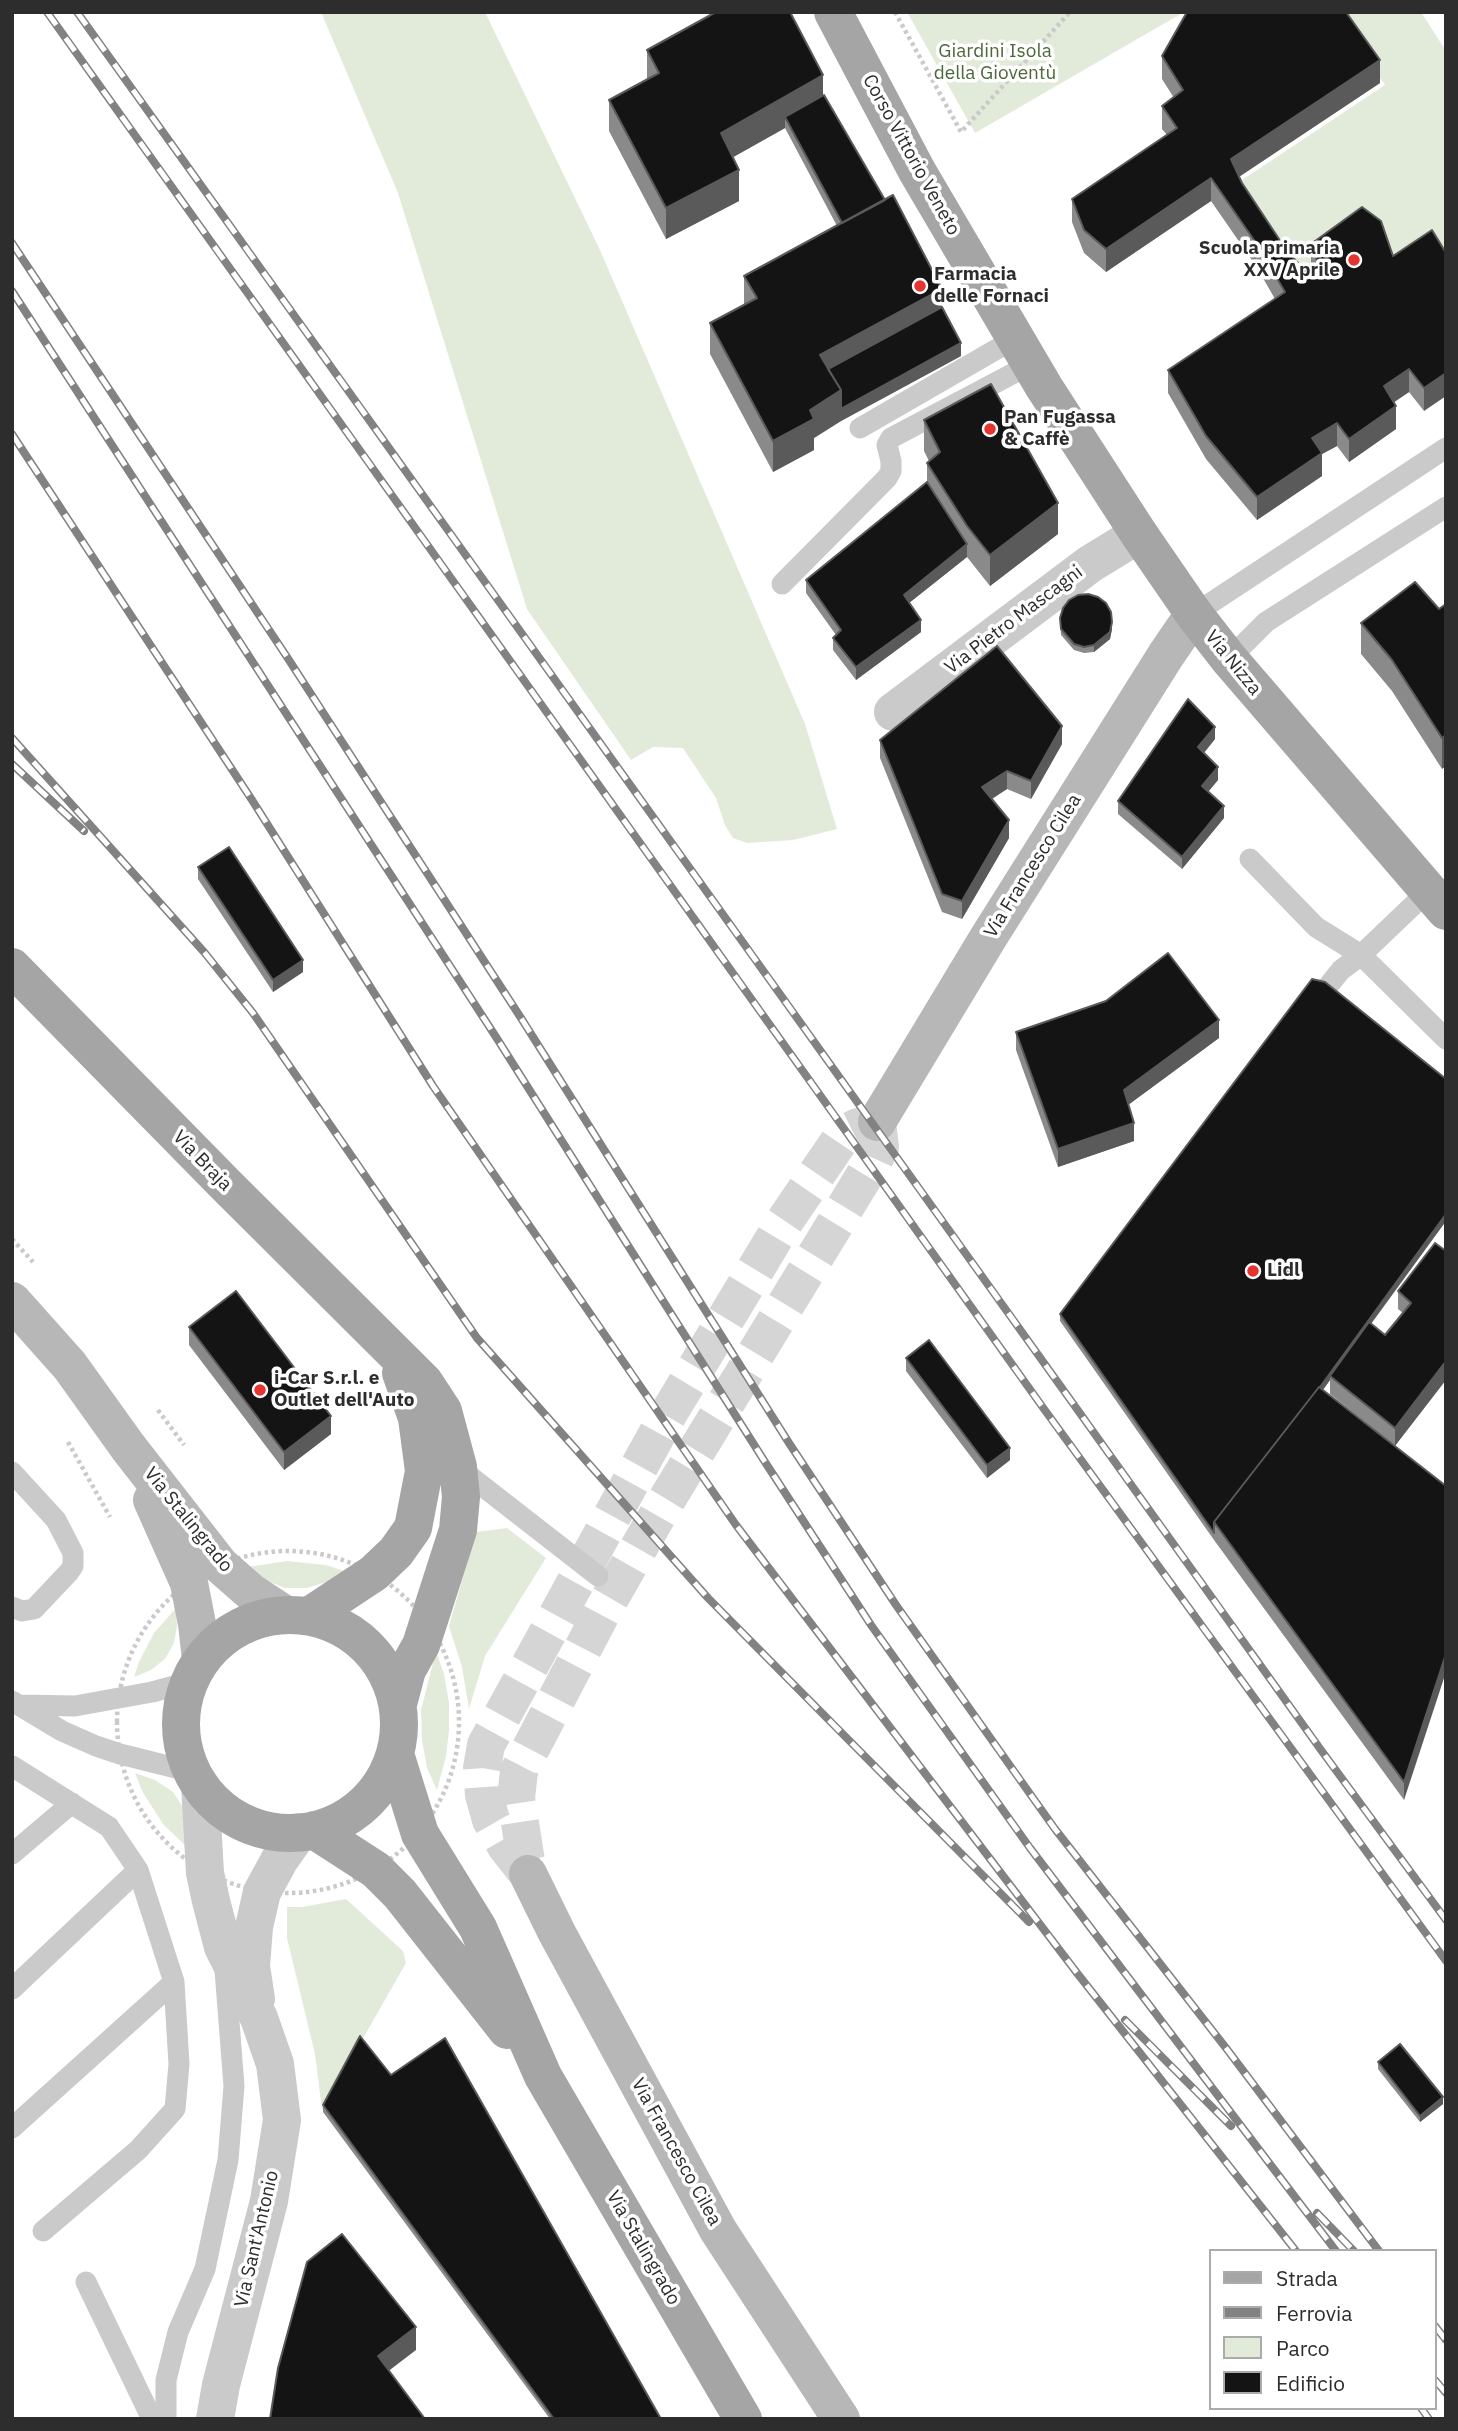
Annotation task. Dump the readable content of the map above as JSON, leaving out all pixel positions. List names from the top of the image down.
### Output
{
  "streets": {
    "main road": [
      "Corso Vittorio Veneto",
      "Via Nizza",
      "Via Braja",
      "Via Stalingrado"
    ],
    "street": ["Via Pietro Mascagni", "Via Francesco Cilea", "Via Sant'Antonio"]
  },
  "crossings": [
    ["Corso Vittorio Veneto", "Via Pietro Mascagni"],
    ["Corso Vittorio Veneto", "Via Nizza"],
    ["Corso Vittorio Veneto", "Via Francesco Cilea"],
    ["Via Nizza", "Via Francesco Cilea"],
    ["Via Braja", "Via Stalingrado"],
    ["Via Braja", "Via Sant'Antonio"],
    ["Via Stalingrado", "Via Sant'Antonio"]
  ],
  "parks": ["Giardini Isola della Gioventù"],
  "places": [
    "Scuola primaria XXV Aprile",
    "Farmacia delle Fornaci",
    "Pan Fugassa & Caffè",
    "Lidl",
    "i-Car S.r.l. e Outlet dell'Auto"
  ],
  "legend": [
    "Strada",
    "Ferrovia",
    "Parco",
    "Edificio"
  ]
}
